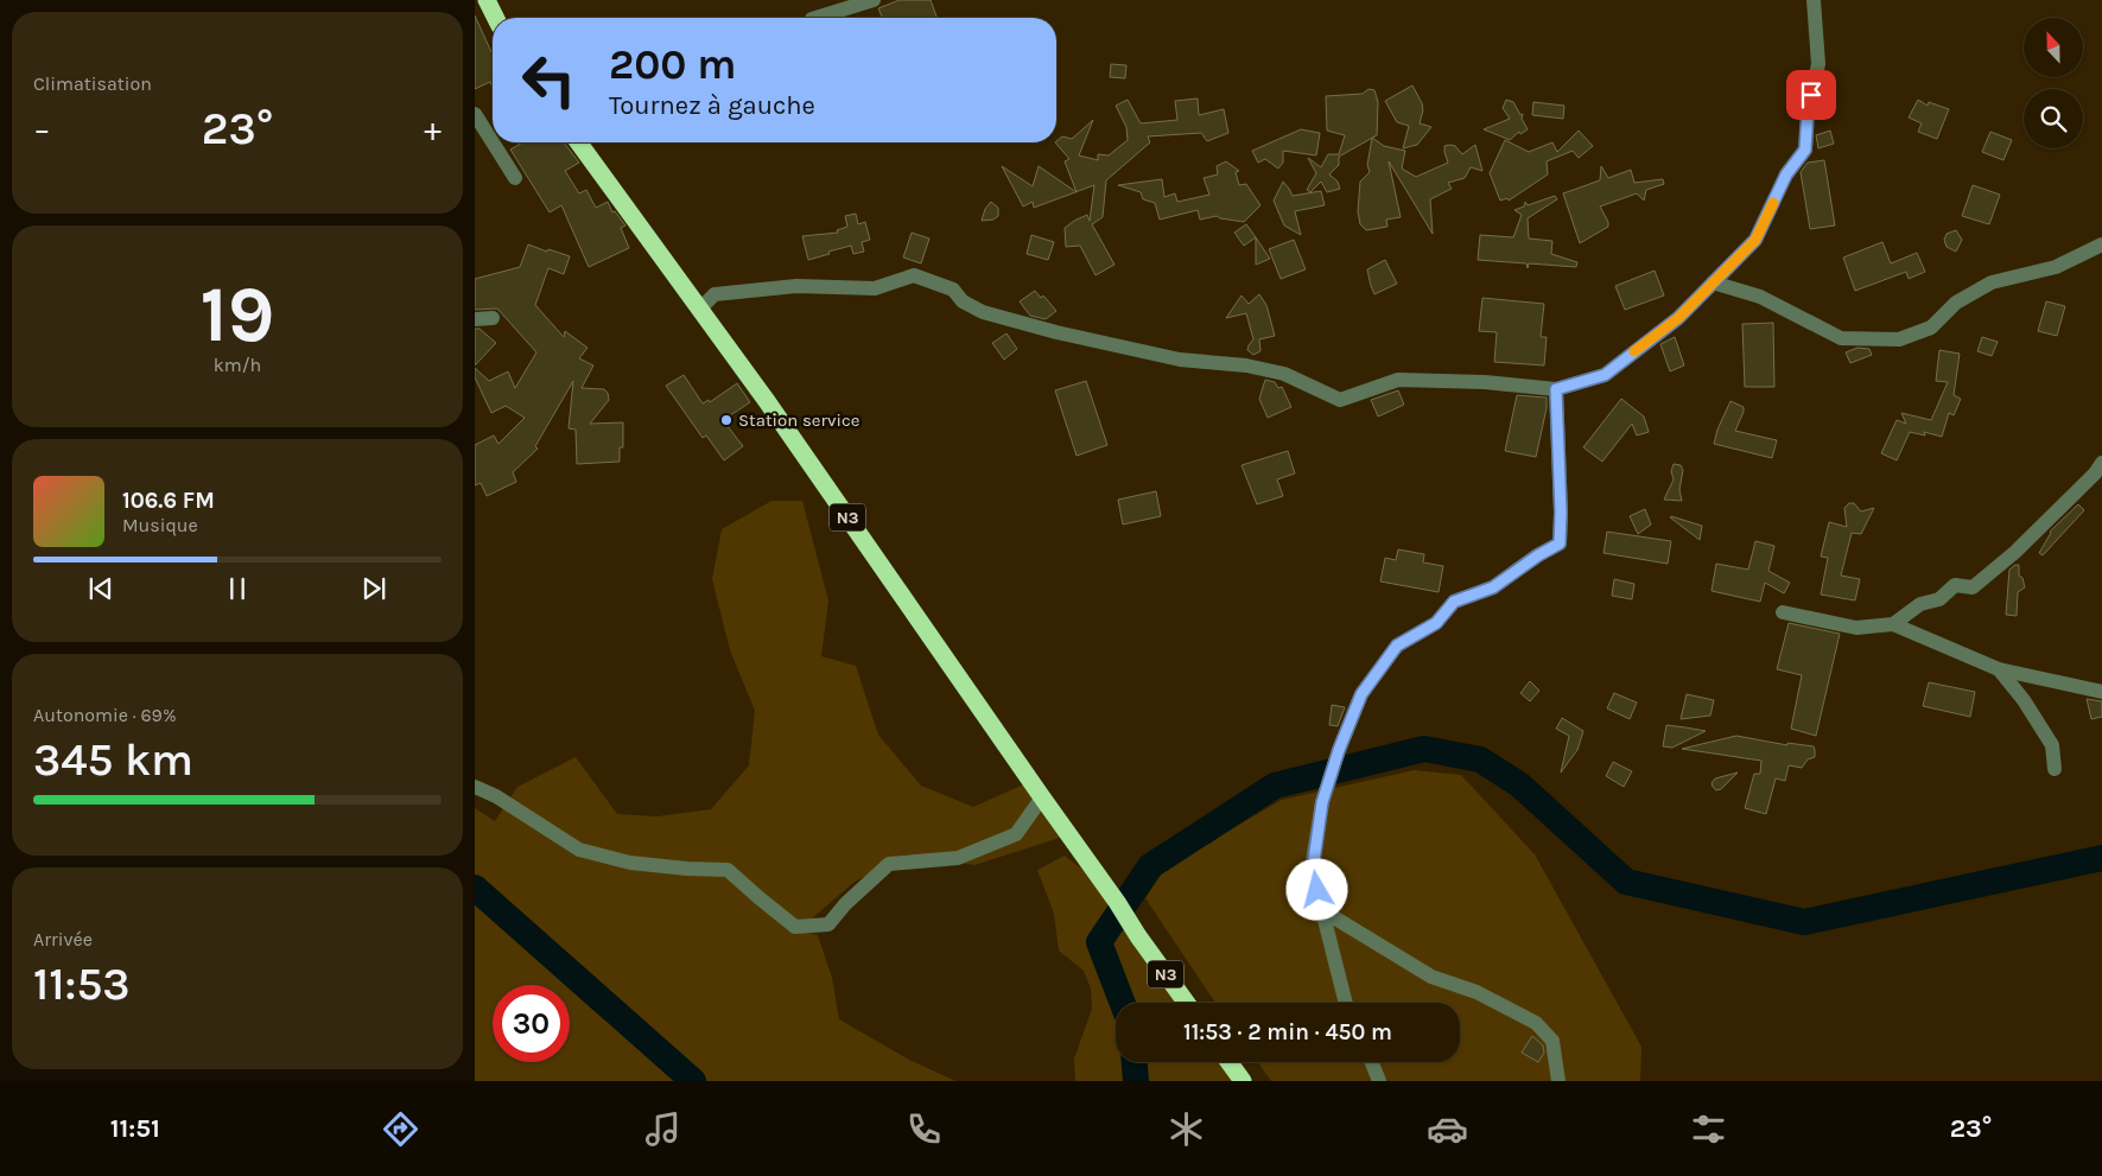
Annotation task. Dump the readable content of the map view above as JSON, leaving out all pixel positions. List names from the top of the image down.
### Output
{
  "streets": {
    "highway": ["N3"]
  },
  "places": ["Station service"],
  "north": "top",
  "page": {
    "tile": [
      "Climatisation",
      ["19", "km/h"],
      ["Autonomie · 69%", "345 km"],
      ["Arrivée", "11:53"]
    ],
    "turn": ["200 m", "Tournez à gauche"],
    "heat": ["−", "23°", "+"],
    "song": ["106.6 FM", "Musique"],
    "limit": "30",
    "trip": "11:53 · 2 min · 450 m",
    "tabs": ["11:51", "23°"]
  }
}
